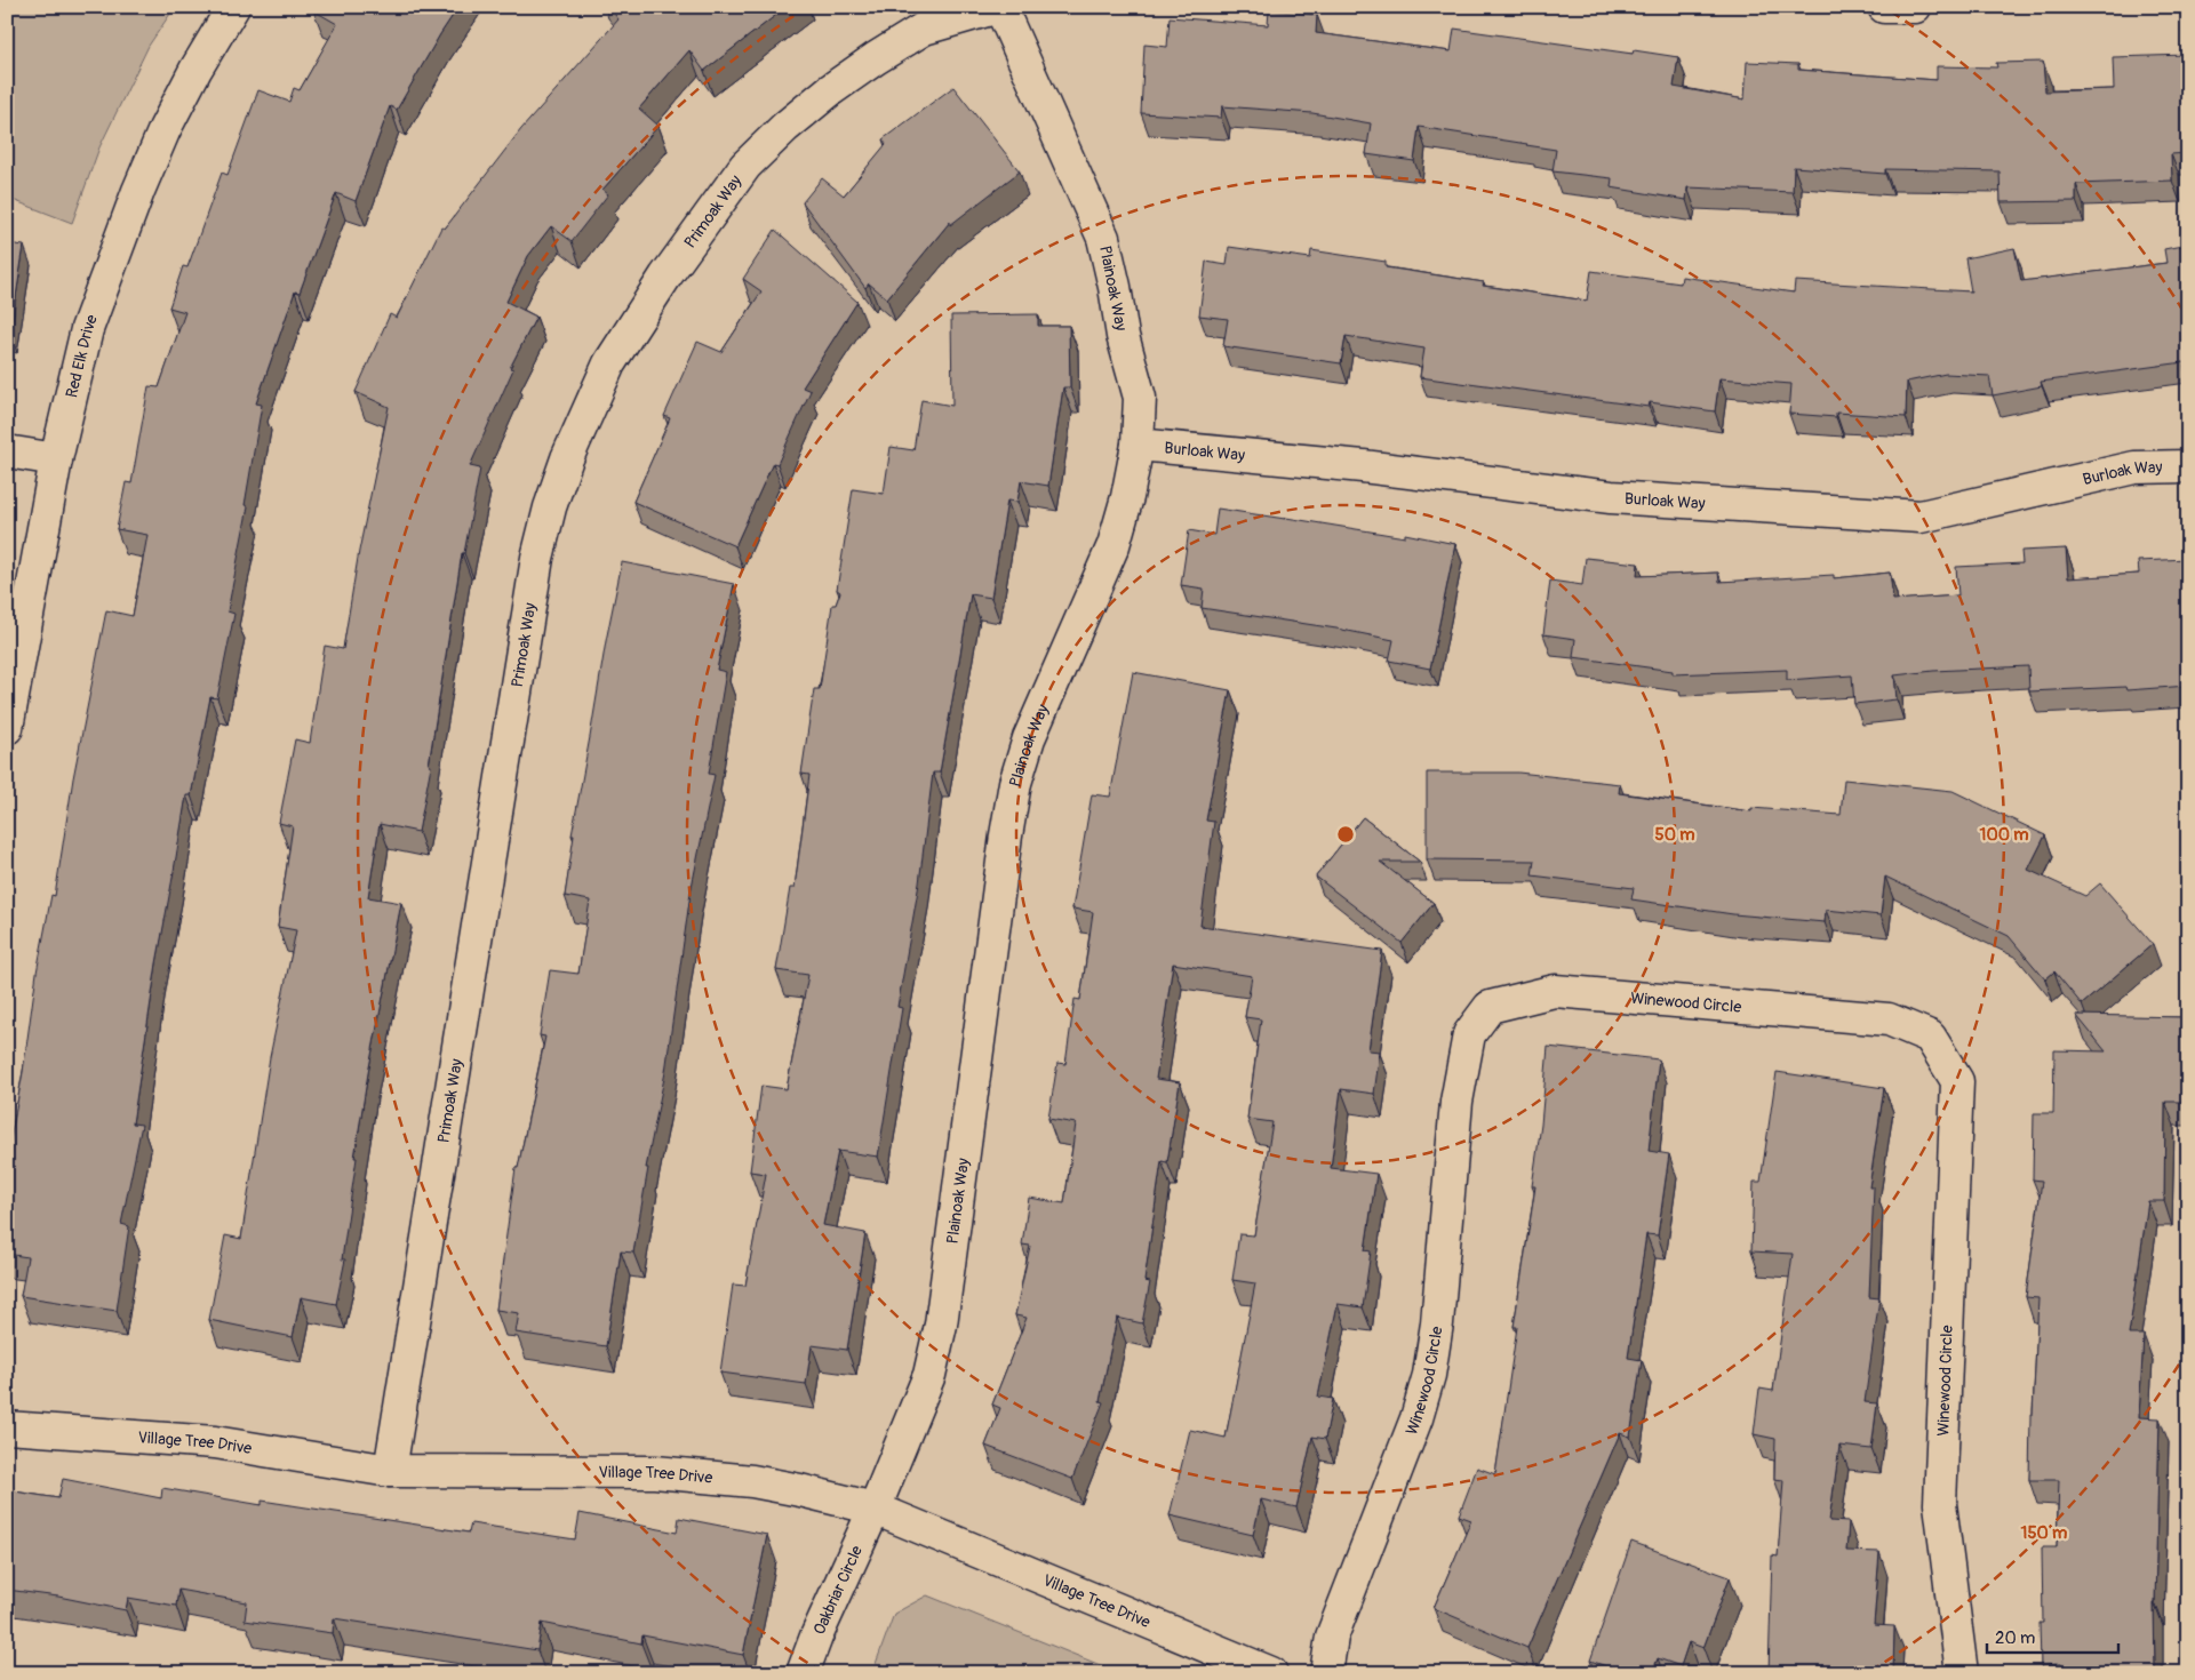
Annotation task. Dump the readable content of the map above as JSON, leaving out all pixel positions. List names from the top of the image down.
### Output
{
  "streets": {
    "street": [
      "Primoak Way",
      "Plainoak Way",
      "Red Elk Drive",
      "Burloak Way",
      "Winewood Circle",
      "Village Tree Drive",
      "Oakbriar Circle"
    ]
  },
  "crossings": [
    ["Primoak Way", "Plainoak Way"],
    ["Primoak Way", "Village Tree Drive"],
    ["Plainoak Way", "Burloak Way"],
    ["Plainoak Way", "Village Tree Drive"],
    ["Plainoak Way", "Oakbriar Circle"],
    ["Village Tree Drive", "Oakbriar Circle"]
  ],
  "scale_bar": "20 m",
  "rings": ["50 m", "100 m", "150 m"]
}
